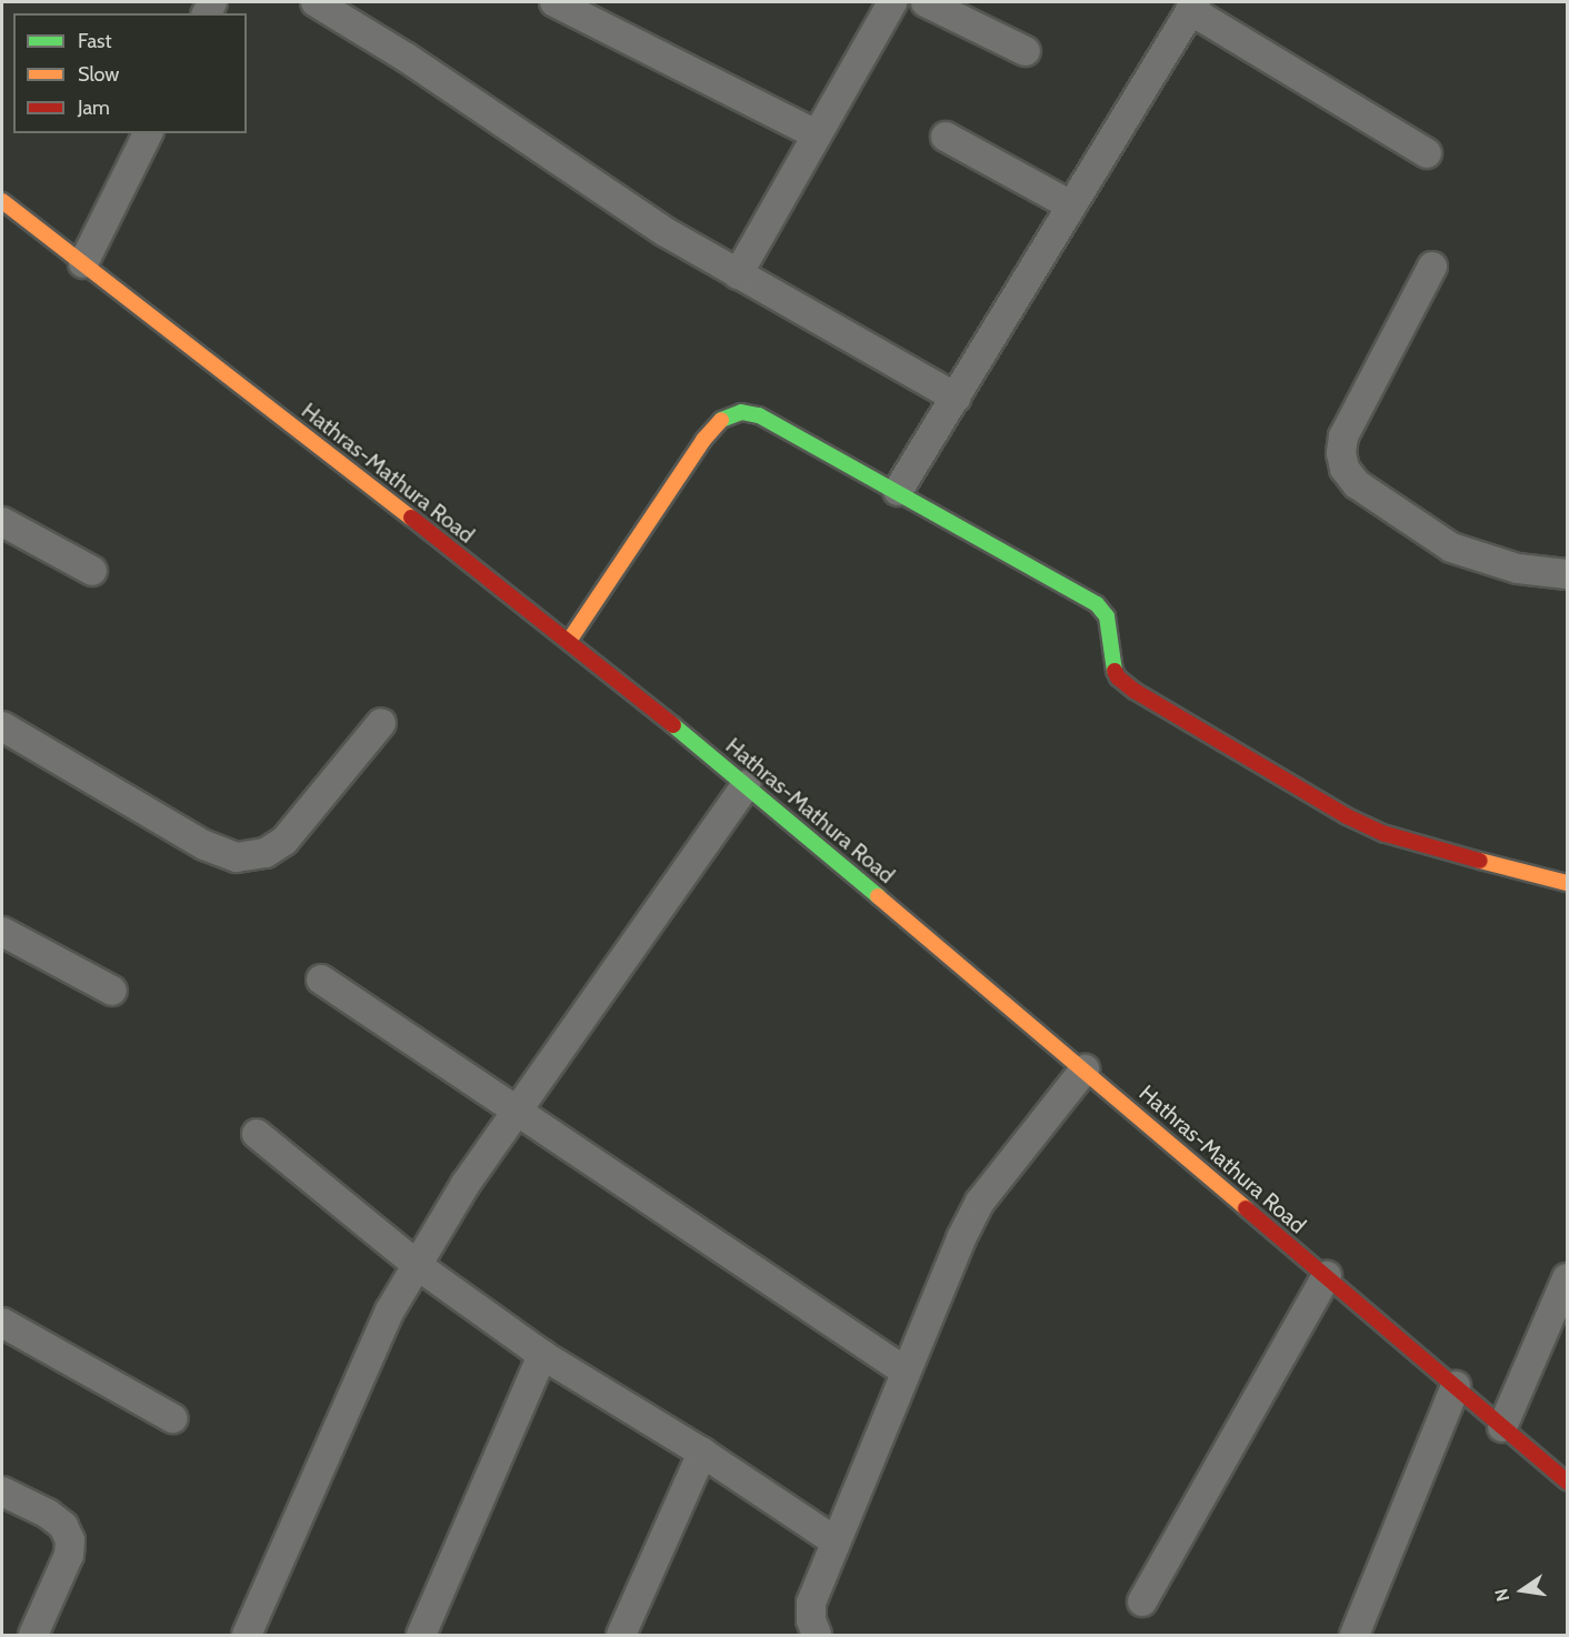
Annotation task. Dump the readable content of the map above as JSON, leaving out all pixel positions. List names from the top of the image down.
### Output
{
  "streets": {
    "main road": ["Hathras-Mathura Road"]
  },
  "legend": ["Fast", "Slow", "Jam"],
  "north": "left"
}
